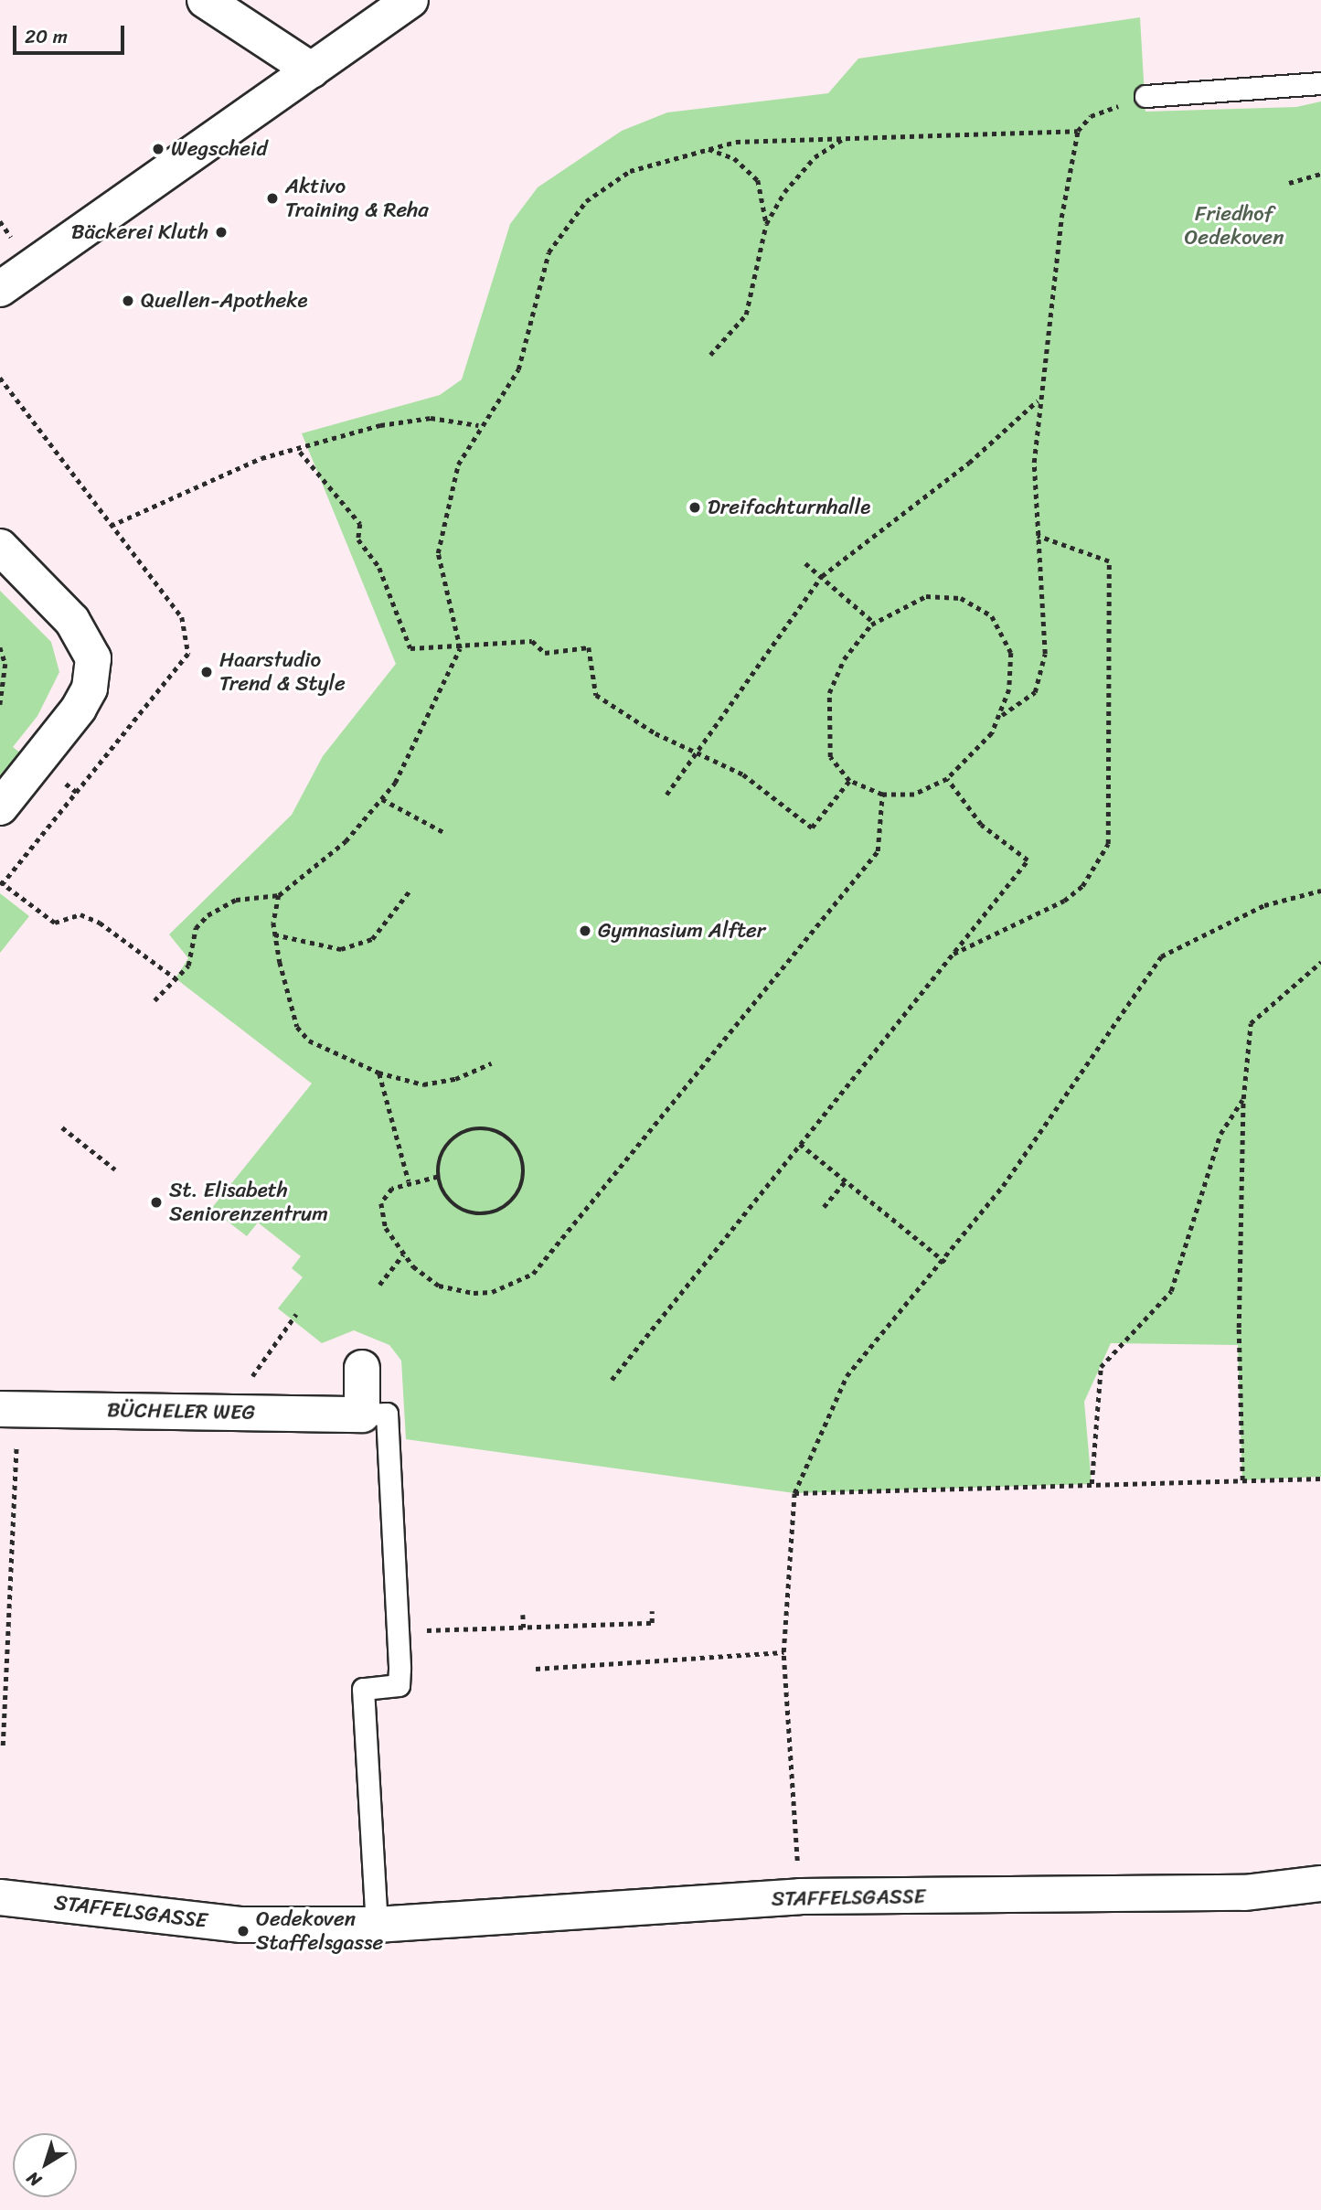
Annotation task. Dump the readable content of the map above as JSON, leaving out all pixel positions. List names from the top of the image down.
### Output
{
  "streets": {
    "street": ["BÜCHELER WEG", "STAFFELSGASSE"]
  },
  "crossings": [
    ["BÜCHELER WEG", "STAFFELSGASSE"]
  ],
  "parks": ["Friedhof Oedekoven"],
  "places": [
    "Wegscheid",
    "Aktivo Training & Reha",
    "Bäckerei Kluth",
    "Quellen-Apotheke",
    "Dreifachturnhalle",
    "Haarstudio Trend & Style",
    "Gymnasium Alfter",
    "St. Elisabeth Seniorenzentrum",
    "Oedekoven Staffelsgasse"
  ],
  "scale_bar": "20 m",
  "north": "bottom left"
}
